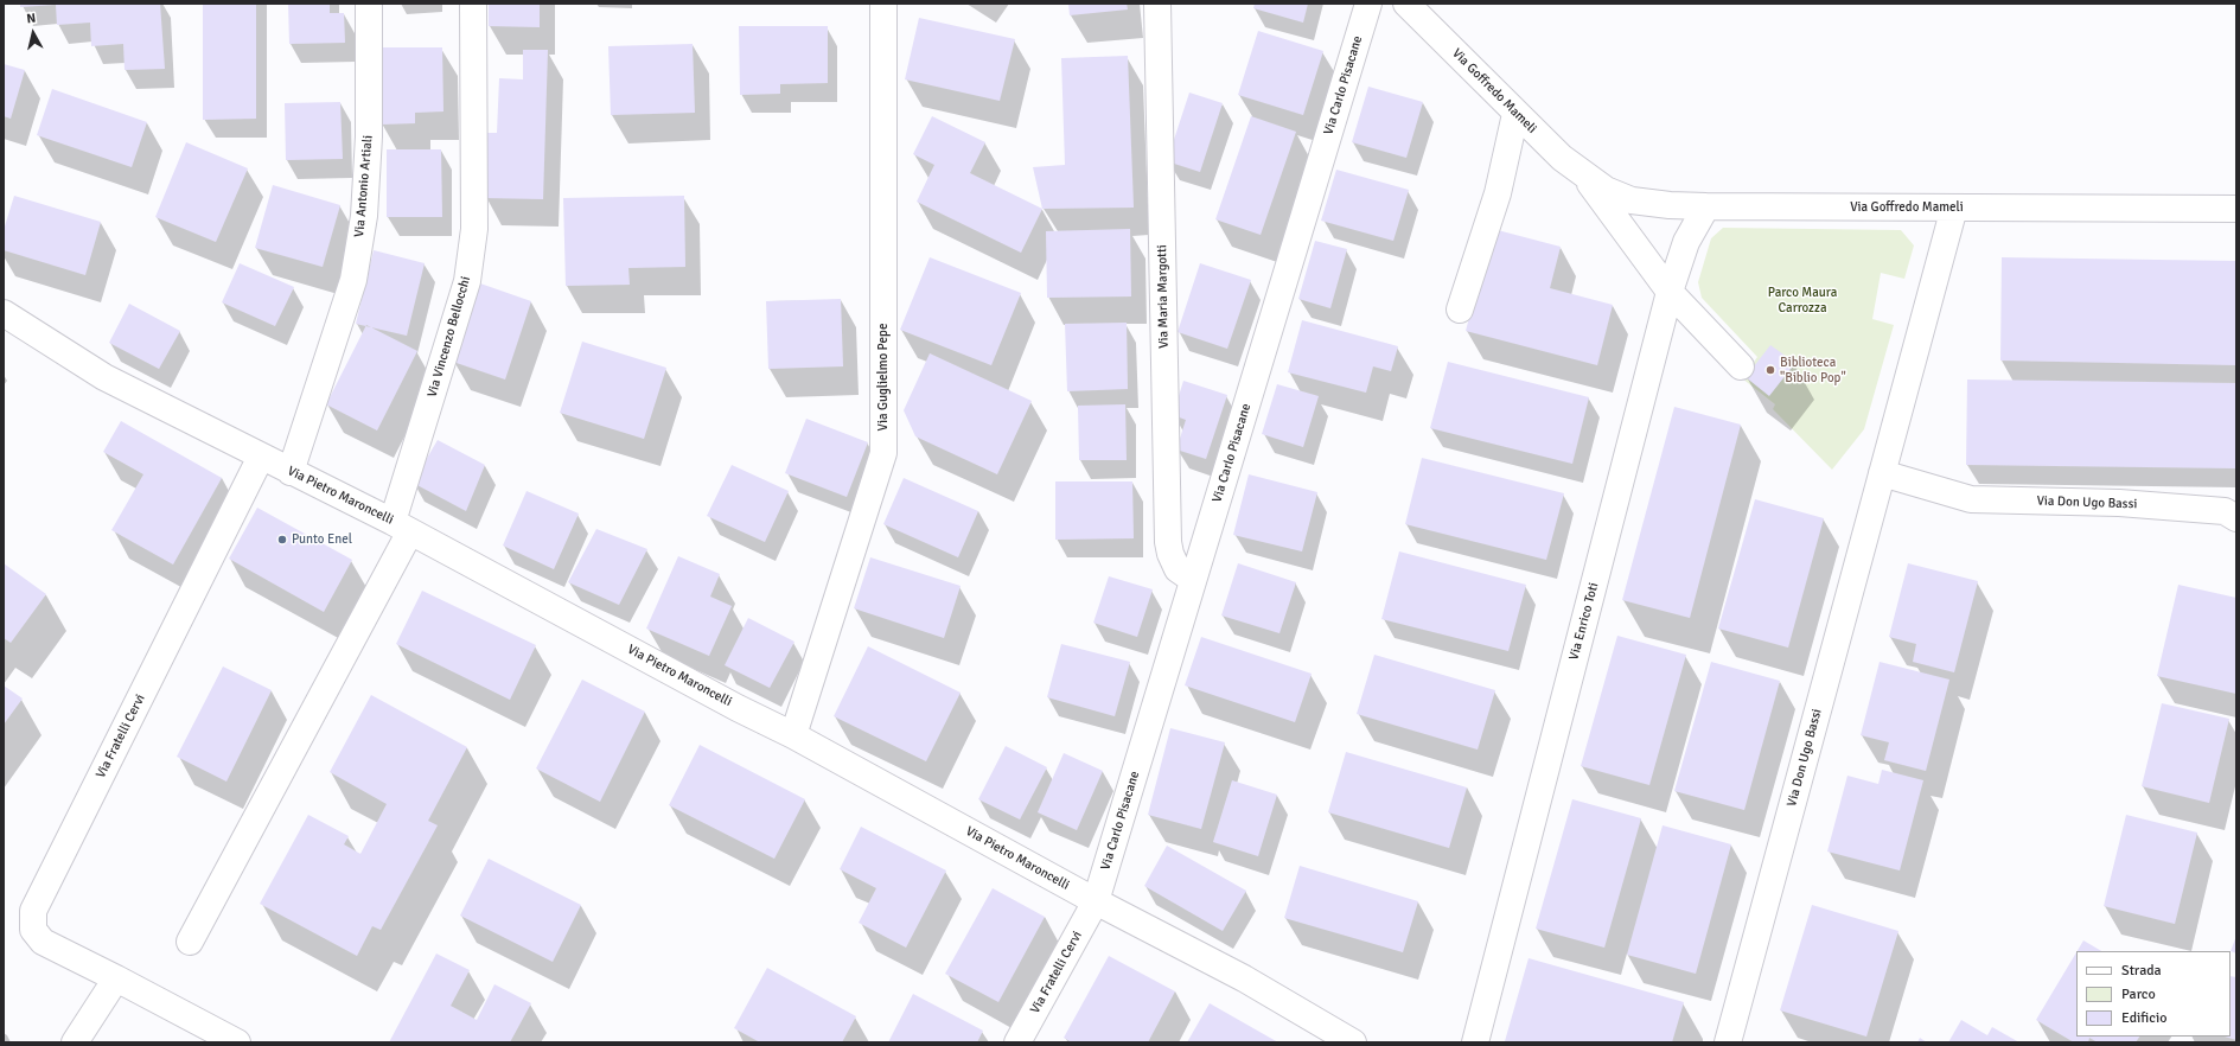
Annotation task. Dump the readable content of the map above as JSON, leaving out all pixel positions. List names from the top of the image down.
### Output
{
  "streets": {
    "street": [
      "Via Carlo Pisacane",
      "Via Goffredo Mameli",
      "Via Antonio Artiali",
      "Via Maria Margotti",
      "Via Vincenzo Bellocchi",
      "Via Guglielmo Pepe",
      "Via Pietro Maroncelli",
      "Via Don Ugo Bassi",
      "Via Enrico Toti",
      "Via Fratelli Cervi"
    ]
  },
  "crossings": [
    ["Via Carlo Pisacane", "Via Maria Margotti"],
    ["Via Carlo Pisacane", "Via Pietro Maroncelli"],
    ["Via Carlo Pisacane", "Via Fratelli Cervi"],
    ["Via Goffredo Mameli", "Via Don Ugo Bassi"],
    ["Via Goffredo Mameli", "Via Enrico Toti"],
    ["Via Antonio Artiali", "Via Pietro Maroncelli"],
    ["Via Vincenzo Bellocchi", "Via Pietro Maroncelli"],
    ["Via Guglielmo Pepe", "Via Pietro Maroncelli"],
    ["Via Pietro Maroncelli", "Via Fratelli Cervi"]
  ],
  "parks": ["Parco Maura Carrozza"],
  "places": ["Biblioteca \"Biblio Pop\"", "Punto Enel"],
  "legend": ["Strada", "Parco", "Edificio"],
  "north": "top"
}
